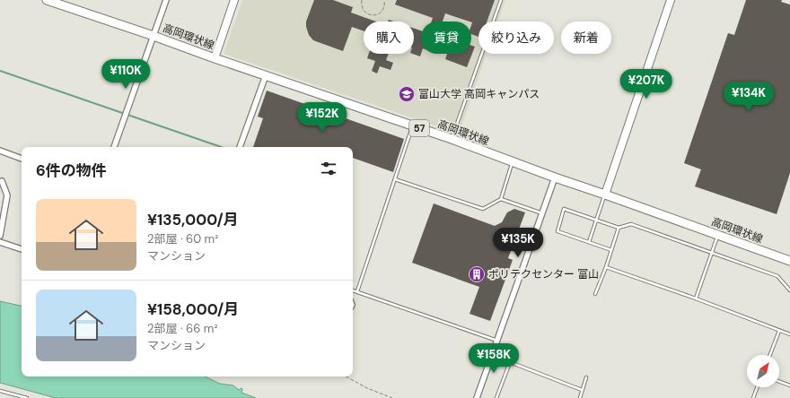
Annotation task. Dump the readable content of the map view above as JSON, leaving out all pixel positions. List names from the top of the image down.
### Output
{
  "streets": {
    "main road": ["高岡環状線", "57"]
  },
  "places": {
    "school or university": ["富山大学 高岡キャンパス"],
    "building": ["ポリテクセンター 富山"]
  },
  "north": "top right",
  "page": {
    "chip": [
      "購入",
      "賃貸",
      "絞り込み",
      "新着"
    ],
    "price": [
      "¥110K",
      "¥207K",
      "¥134K",
      "¥152K",
      "¥135K",
      "¥158K"
    ],
    "heading": "6件の物件",
    "list": [
      {
        "name": "¥135,000/月",
        "note": "2部屋 · 60 m² · マンション"
      },
      {
        "name": "¥158,000/月",
        "note": "2部屋 · 66 m² · マンション"
      }
    ]
  }
}
